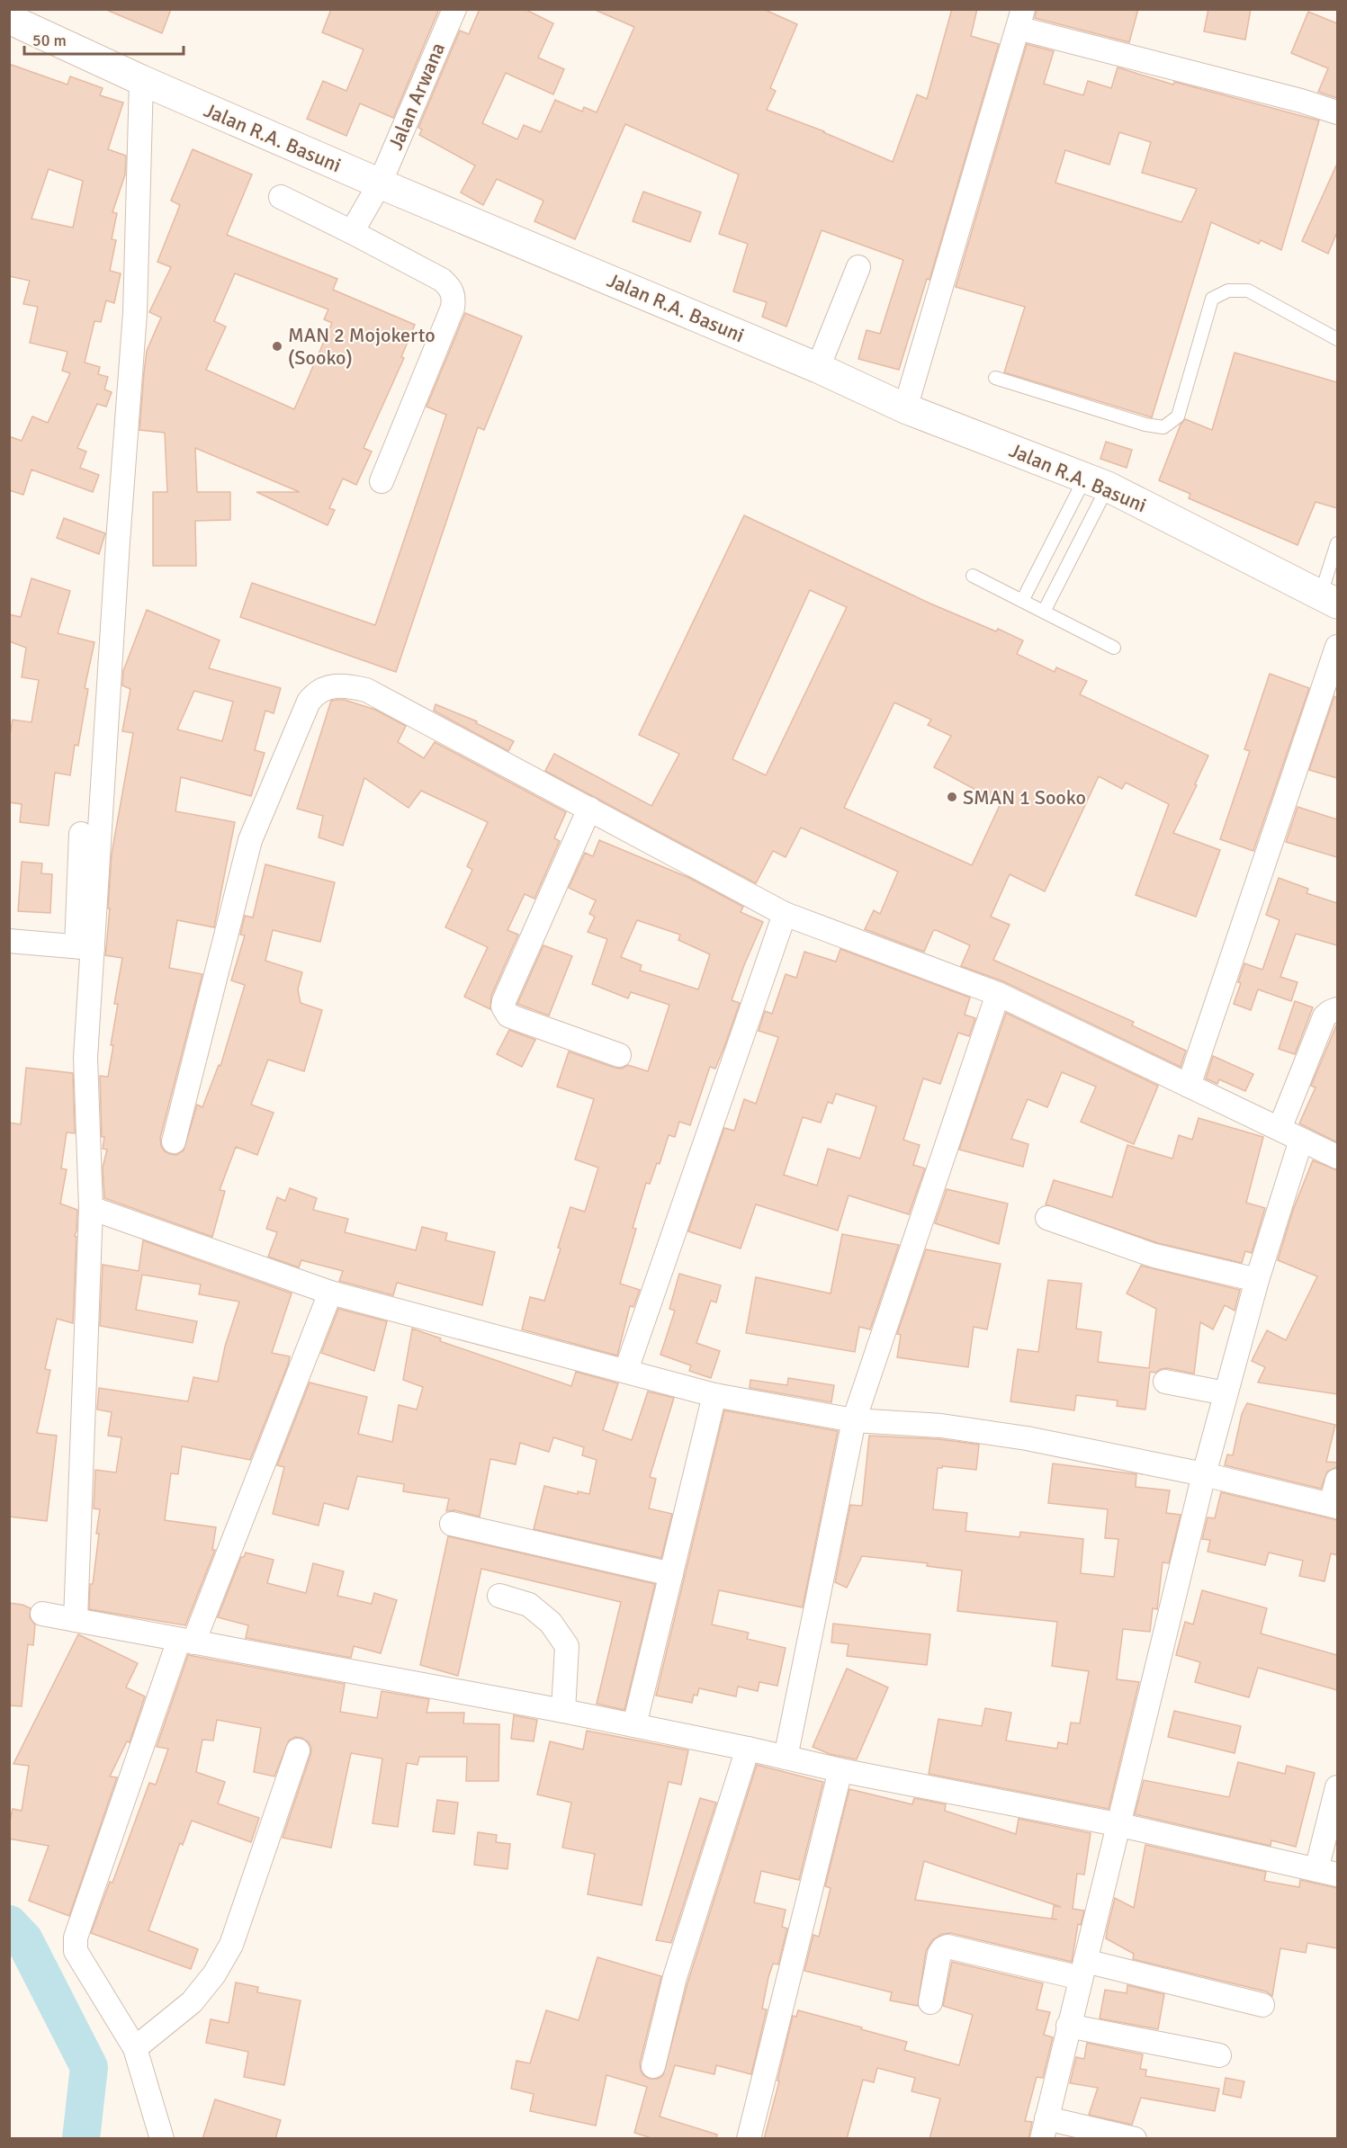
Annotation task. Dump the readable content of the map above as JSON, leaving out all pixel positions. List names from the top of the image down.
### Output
{
  "streets": {
    "main road": ["Jalan R.A. Basuni"],
    "street": ["Jalan Arwana"]
  },
  "crossings": [
    ["Jalan Arwana", "Jalan R.A. Basuni"]
  ],
  "places": ["MAN 2 Mojokerto (Sooko)", "SMAN 1 Sooko"],
  "scale_bar": "50 m"
}
